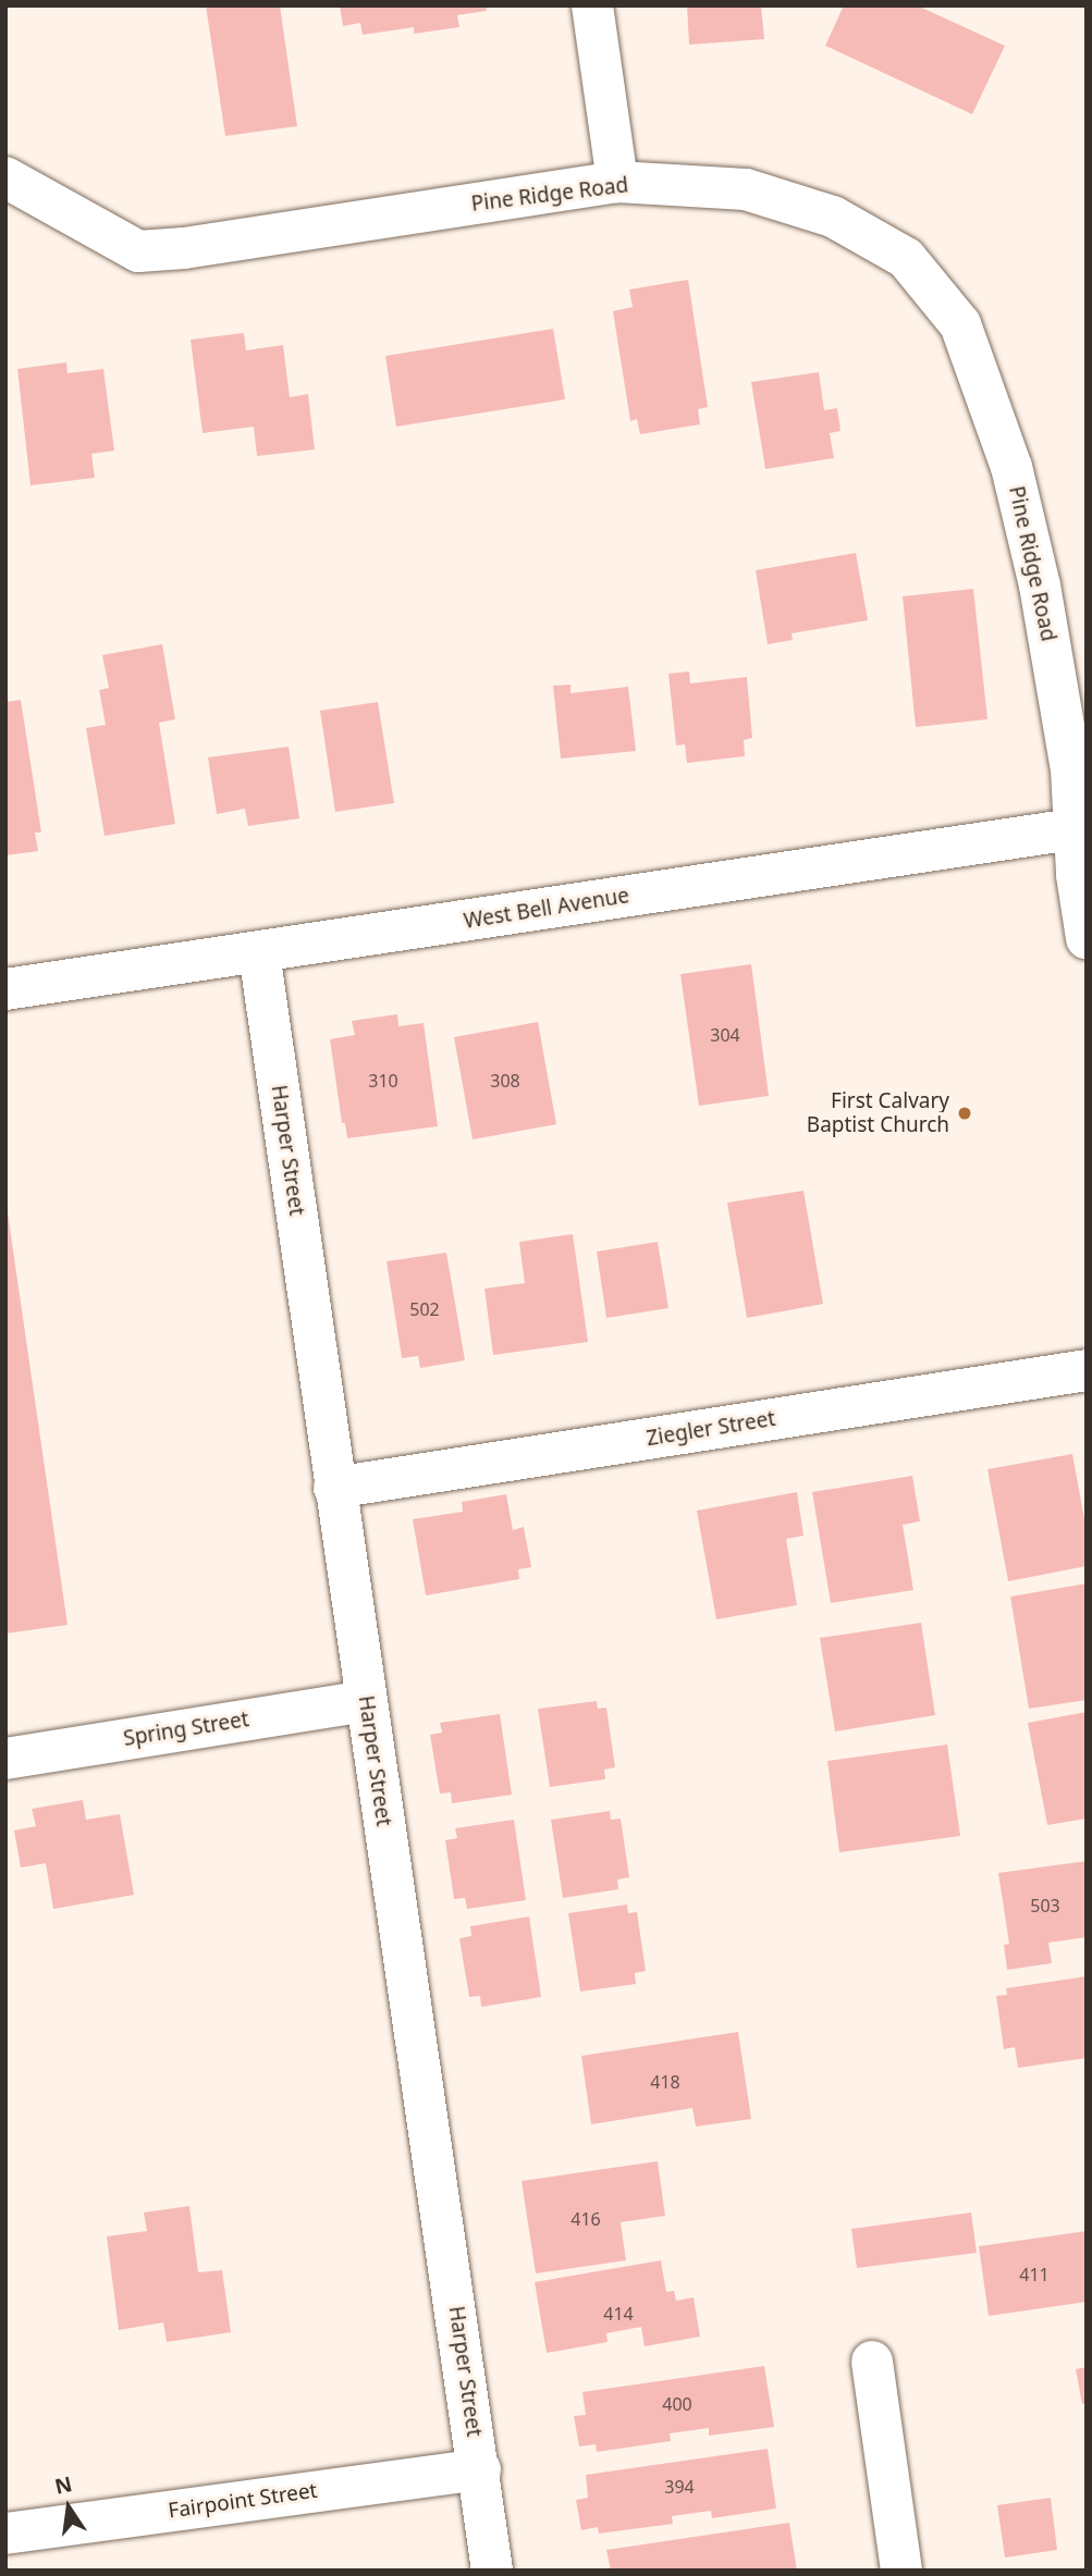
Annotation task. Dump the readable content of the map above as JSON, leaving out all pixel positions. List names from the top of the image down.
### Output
{
  "streets": {
    "street": [
      "Pine Ridge Road",
      "West Bell Avenue",
      "Harper Street",
      "Ziegler Street",
      "Spring Street",
      "Fairpoint Street"
    ]
  },
  "crossings": [
    ["Pine Ridge Road", "West Bell Avenue"],
    ["West Bell Avenue", "Harper Street"],
    ["Harper Street", "Ziegler Street"],
    ["Harper Street", "Spring Street"],
    ["Harper Street", "Fairpoint Street"]
  ],
  "places": ["First Calvary Baptist Church"],
  "house_numbers": [
    "304",
    "310",
    "308",
    "502",
    "503",
    "418",
    "416",
    "411",
    "414",
    "400",
    "394"
  ],
  "north": "top"
}
